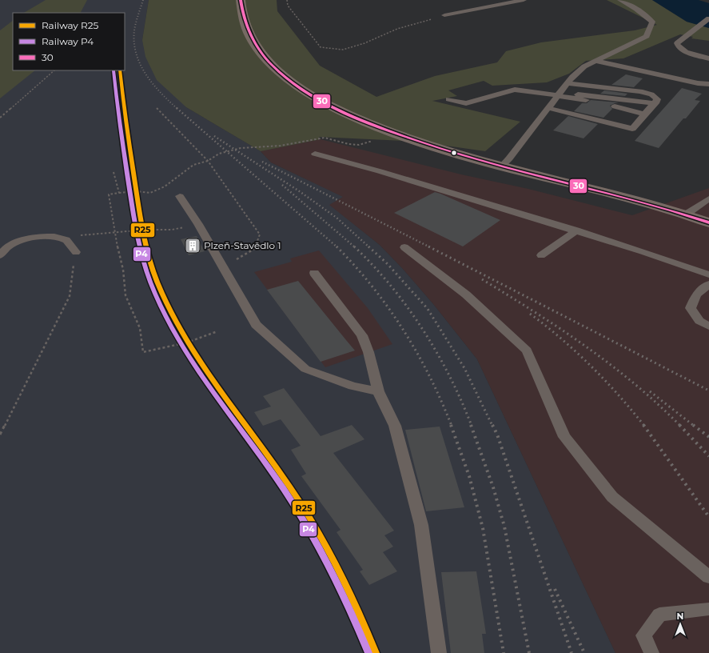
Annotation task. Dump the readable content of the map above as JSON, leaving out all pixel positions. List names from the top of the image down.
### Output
{
  "places": {
    "building": ["Plzeň-Stavědlo 1"]
  },
  "lines": ["transit line 30", "rail line R25", "rail line P4"],
  "legend": ["Railway R25", "Railway P4", "30"],
  "north": "top"
}
